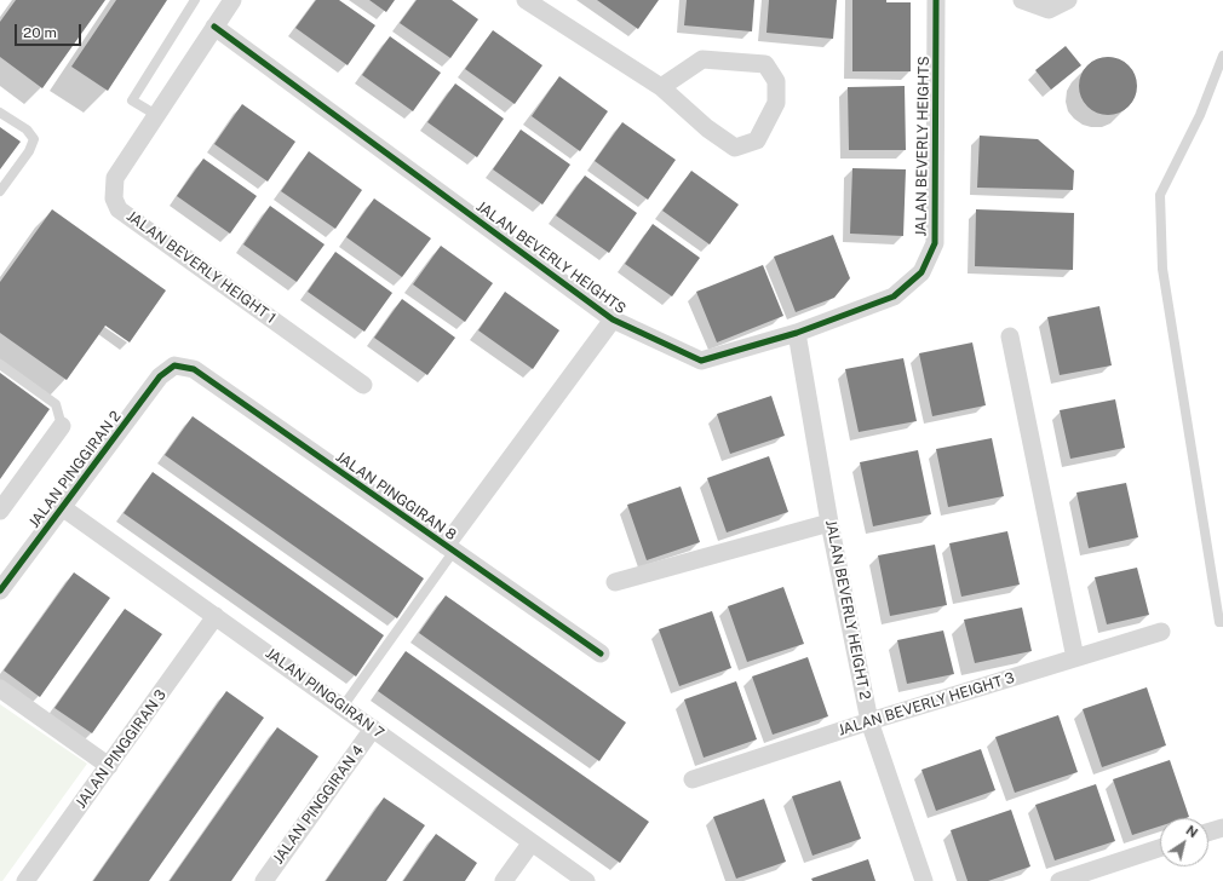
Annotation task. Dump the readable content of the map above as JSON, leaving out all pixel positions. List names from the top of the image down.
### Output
{
  "streets": {
    "street": [
      "JALAN BEVERLY HEIGHTS",
      "JALAN BEVERLY HEIGHT 1",
      "JALAN PINGGIRAN 2",
      "JALAN PINGGIRAN 8",
      "JALAN BEVERLY HEIGHT 2",
      "JALAN PINGGIRAN 7",
      "JALAN BEVERLY HEIGHT 3",
      "JALAN PINGGIRAN 3",
      "JALAN PINGGIRAN 4"
    ]
  },
  "crossings": [
    ["JALAN BEVERLY HEIGHTS", "JALAN BEVERLY HEIGHT 1"],
    ["JALAN BEVERLY HEIGHTS", "JALAN BEVERLY HEIGHT 2"],
    ["JALAN PINGGIRAN 2", "JALAN PINGGIRAN 8"],
    ["JALAN PINGGIRAN 2", "JALAN PINGGIRAN 7"],
    ["JALAN BEVERLY HEIGHT 2", "JALAN BEVERLY HEIGHT 3"],
    ["JALAN PINGGIRAN 7", "JALAN PINGGIRAN 3"],
    ["JALAN PINGGIRAN 7", "JALAN PINGGIRAN 4"]
  ],
  "scale_bar": "20 m",
  "north": "top right"
}
